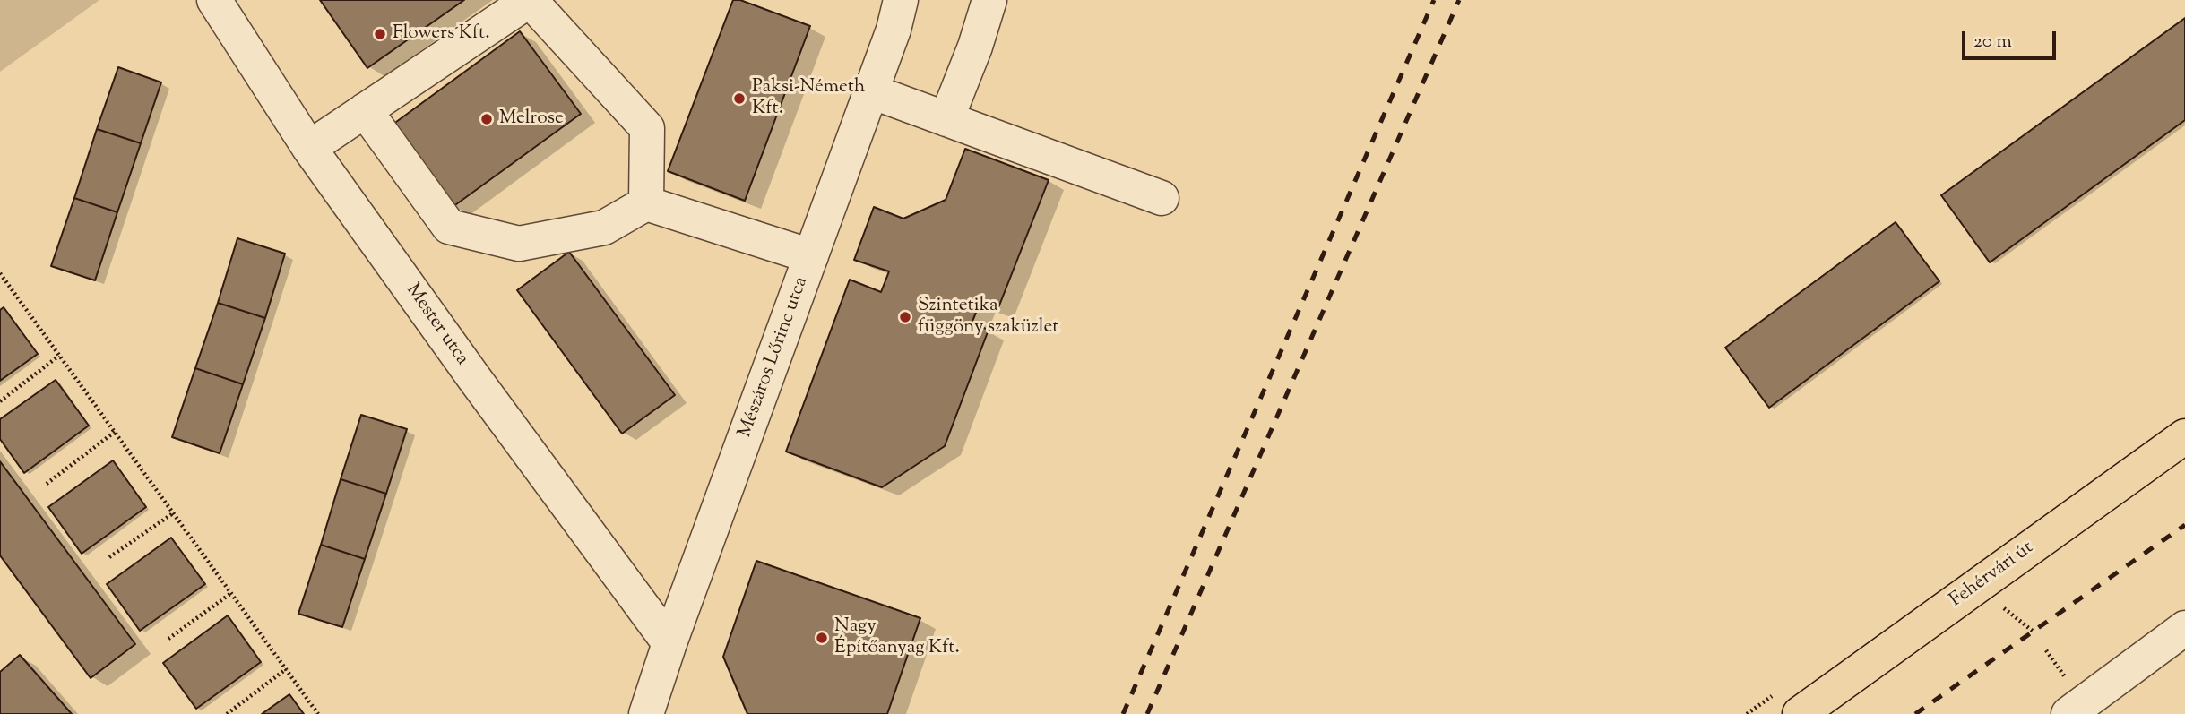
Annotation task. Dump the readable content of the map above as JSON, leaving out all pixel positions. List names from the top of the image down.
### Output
{
  "streets": {
    "main road": ["Fehérvári út"],
    "street": ["Mester utca", "Mészáros Lőrinc utca"]
  },
  "crossings": [
    ["Mester utca", "Mészáros Lőrinc utca"]
  ],
  "places": [
    "Flowers Kft.",
    "Paksi-Németh Kft.",
    "Melrose",
    "Szintetika függöny szaküzlet",
    "Nagy Építőanyag Kft."
  ],
  "scale_bar": "20 m"
}
